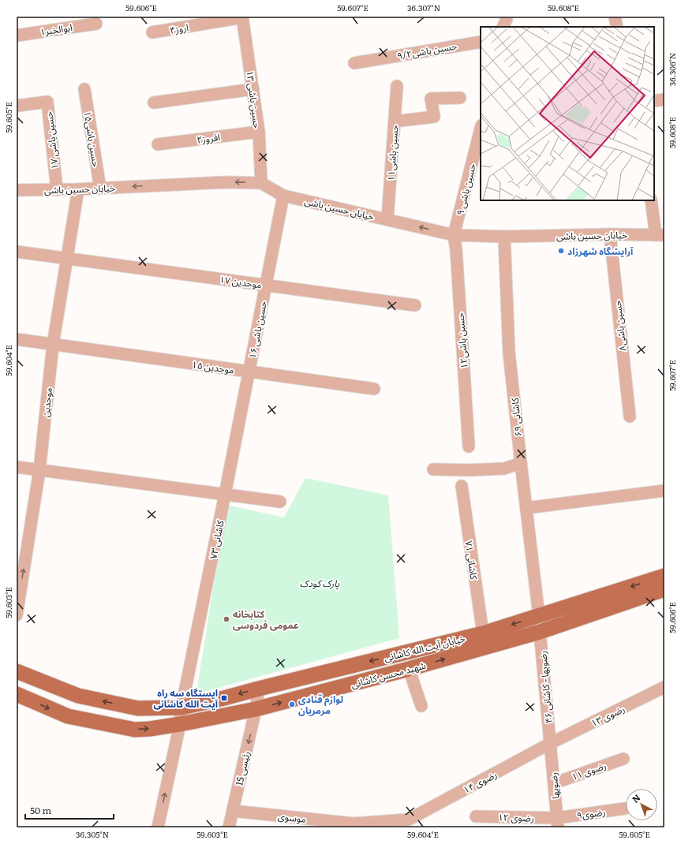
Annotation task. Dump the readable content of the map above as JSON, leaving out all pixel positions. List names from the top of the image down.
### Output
{
  "streets": {
    "main road": ["خیابان آیت الله کاشانی", "شهید محسن کاشانی"],
    "street": [
      "اروز۴",
      "ابوالخیر۱",
      "حسین باشی۹/۲",
      "حسین باشی ۱۳",
      "افروز۲",
      "حسین باشی۱۵",
      "حسین باشی ۱۷",
      "حسین باشی۱۱",
      "خیابان حسین باشی",
      "حسین باشی ۹",
      "موحدین ۱۷",
      "حسین باشی۸",
      "حسین باشی ۱۶",
      "حسین باشی۱۲",
      "موحدین ۱۵",
      "موحدین",
      "کاشانی ۶۹",
      "کاشانی ۷۳",
      "کاشانی ۷۱",
      "رضویها - کاشانی ۴۶",
      "رضوی ۱۳",
      "رئیسی 15",
      "رضوی ۱۱",
      "رضوی ۱۴",
      "رضویها",
      "رضوی۹",
      "موسوی",
      "رضوی ۱۲"
    ]
  },
  "crossings": [
    ["اروز۴", "حسین باشی ۱۳"],
    ["حسین باشی ۱۳", "افروز۲"],
    ["حسین باشی ۱۳", "خیابان حسین باشی"],
    ["حسین باشی۱۵", "خیابان حسین باشی"],
    ["حسین باشی ۱۷", "خیابان حسین باشی"],
    ["حسین باشی۱۱", "خیابان حسین باشی"],
    ["خیابان حسین باشی", "حسین باشی ۹"],
    ["خیابان حسین باشی", "حسین باشی۸"],
    ["خیابان حسین باشی", "حسین باشی ۱۶"],
    ["خیابان حسین باشی", "حسین باشی۱۲"],
    ["خیابان حسین باشی", "موحدین"],
    ["خیابان حسین باشی", "کاشانی ۶۹"],
    ["حسین باشی ۹", "حسین باشی۱۲"],
    ["موحدین ۱۷", "حسین باشی ۱۶"],
    ["موحدین ۱۷", "موحدین"],
    ["حسین باشی ۱۶", "موحدین ۱۵"],
    ["حسین باشی ۱۶", "کاشانی ۷۳"],
    ["موحدین ۱۵", "موحدین"],
    ["موحدین ۱۵", "کاشانی ۷۳"],
    ["کاشانی ۶۹", "خیابان آیت الله کاشانی"],
    ["کاشانی ۷۳", "خیابان آیت الله کاشانی"],
    ["کاشانی ۷۳", "شهید محسن کاشانی"],
    ["کاشانی ۷۱", "خیابان آیت الله کاشانی"],
    ["خیابان آیت الله کاشانی", "رئیسی 15"],
    ["شهید محسن کاشانی", "رضویها - کاشانی ۴۶"],
    ["شهید محسن کاشانی", "رئیسی 15"],
    ["رضویها - کاشانی ۴۶", "رضوی ۱۳"],
    ["رضویها - کاشانی ۴۶", "رضوی ۱۴"],
    ["رضویها - کاشانی ۴۶", "رضویها"],
    ["رضوی ۱۳", "رضوی ۱۴"],
    ["رضوی ۱۳", "رضویها"],
    ["رئیسی 15", "موسوی"],
    ["رضوی ۱۱", "رضویها"],
    ["رضوی ۱۴", "رضویها"],
    ["رضوی ۱۴", "موسوی"],
    ["رضویها", "رضوی۹"],
    ["رضویها", "رضوی ۱۲"],
    ["رضوی۹", "رضوی ۱۲"]
  ],
  "one_way": ["خیابان آیت الله کاشانی", "رئیسی 15"],
  "parks": ["پارک کودک"],
  "places": {
    "other": ["آرایشگاه شهرزاد", "کتابخانه عمومی فردوسی", "لوازم قنادی مرمریان"],
    "transit": ["ایستگاه سه راه آیت الله کاشانی"]
  },
  "scale_bar": "50 m",
  "north": "top left",
  "coordinates": [
    "59.606°E",
    "59.607°E",
    "36.307°N",
    "59.608°E",
    "36.306°N",
    "59.605°E",
    "59.604°E",
    "59.603°E",
    "36.305°N"
  ]
}
